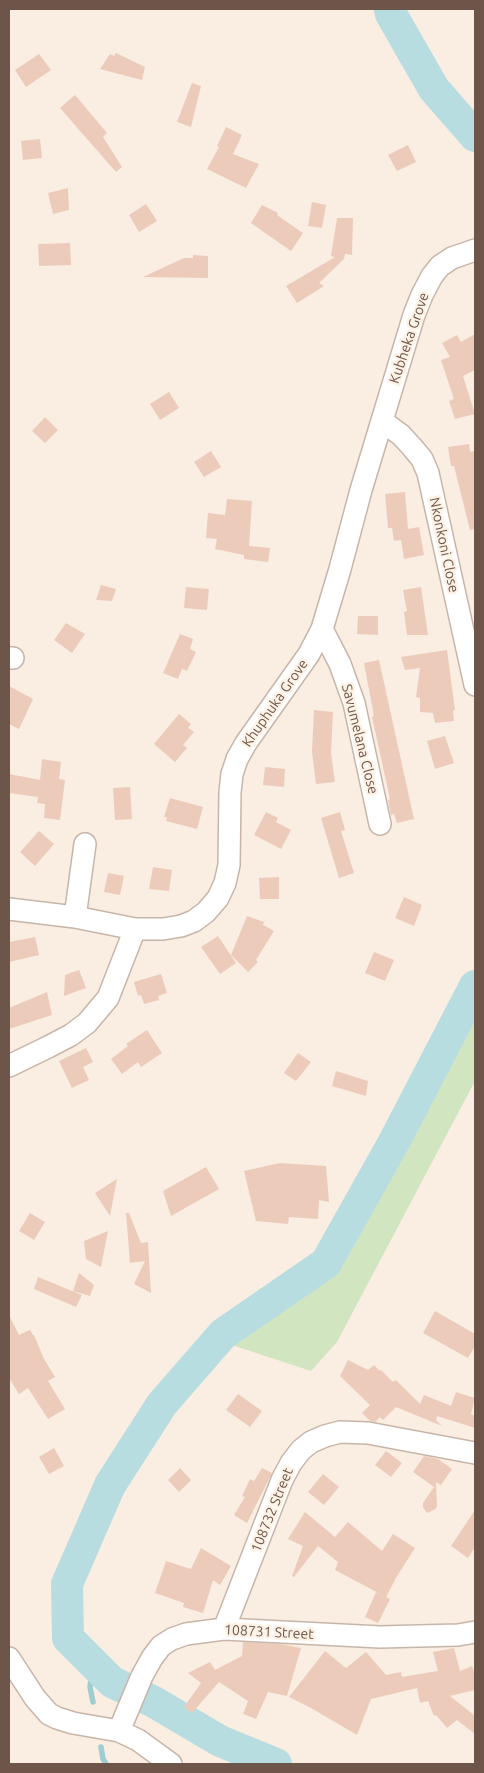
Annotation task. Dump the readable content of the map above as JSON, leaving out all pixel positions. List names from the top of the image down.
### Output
{
  "streets": {
    "street": [
      "Kubheka Grove",
      "Nkonkoni Close",
      "Khuphuka Grove",
      "Savumelana Close",
      "108732 Street",
      "108731 Street"
    ]
  },
  "crossings": [
    ["Kubheka Grove", "Nkonkoni Close"],
    ["Kubheka Grove", "Khuphuka Grove"],
    ["Nkonkoni Close", "Khuphuka Grove"],
    ["Khuphuka Grove", "Savumelana Close"],
    ["108732 Street", "108731 Street"]
  ]
}
